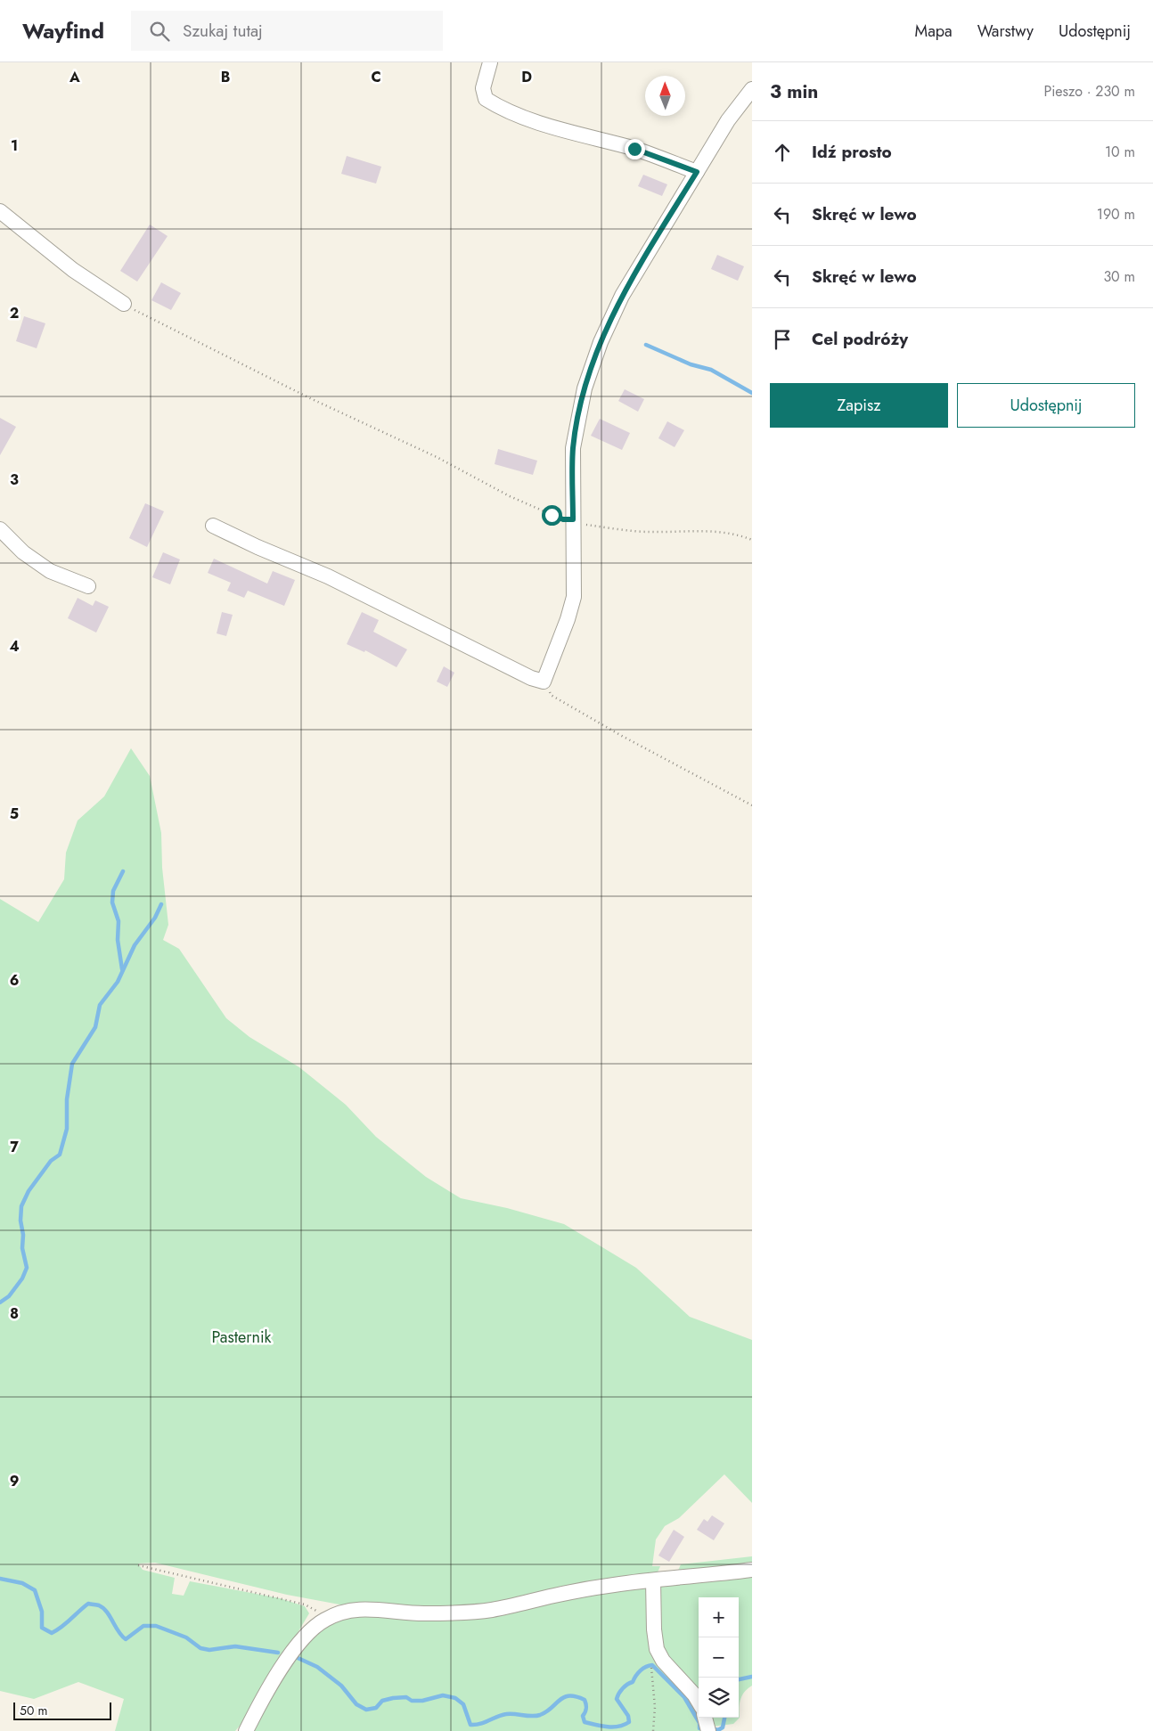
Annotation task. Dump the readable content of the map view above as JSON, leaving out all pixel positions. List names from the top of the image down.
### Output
{
  "parks": ["Pasternik"],
  "scale_bar": "50 m",
  "north": "top",
  "page": {
    "header": "Wayfind",
    "search": "Szukaj tutaj",
    "nav": ["Mapa", "Warstwy", "Udostępnij"],
    "heading": ["3 min", "Pieszo · 230 m"],
    "list": [
      ["Idź prosto", "10 m"],
      ["Skręć w lewo", "190 m"],
      ["Skręć w lewo", "30 m"],
      "Cel podróży"
    ],
    "buttons": ["Zapisz", "Udostępnij"],
    "map_buttons": ["+", "−"],
    "scale": "50 m"
  },
  "grid": {
    "columns": [
      "A",
      "B",
      "C",
      "D"
    ],
    "rows": [
      "1",
      "2",
      "3",
      "4",
      "5",
      "6",
      "7",
      "8",
      "9"
    ]
  }
}
